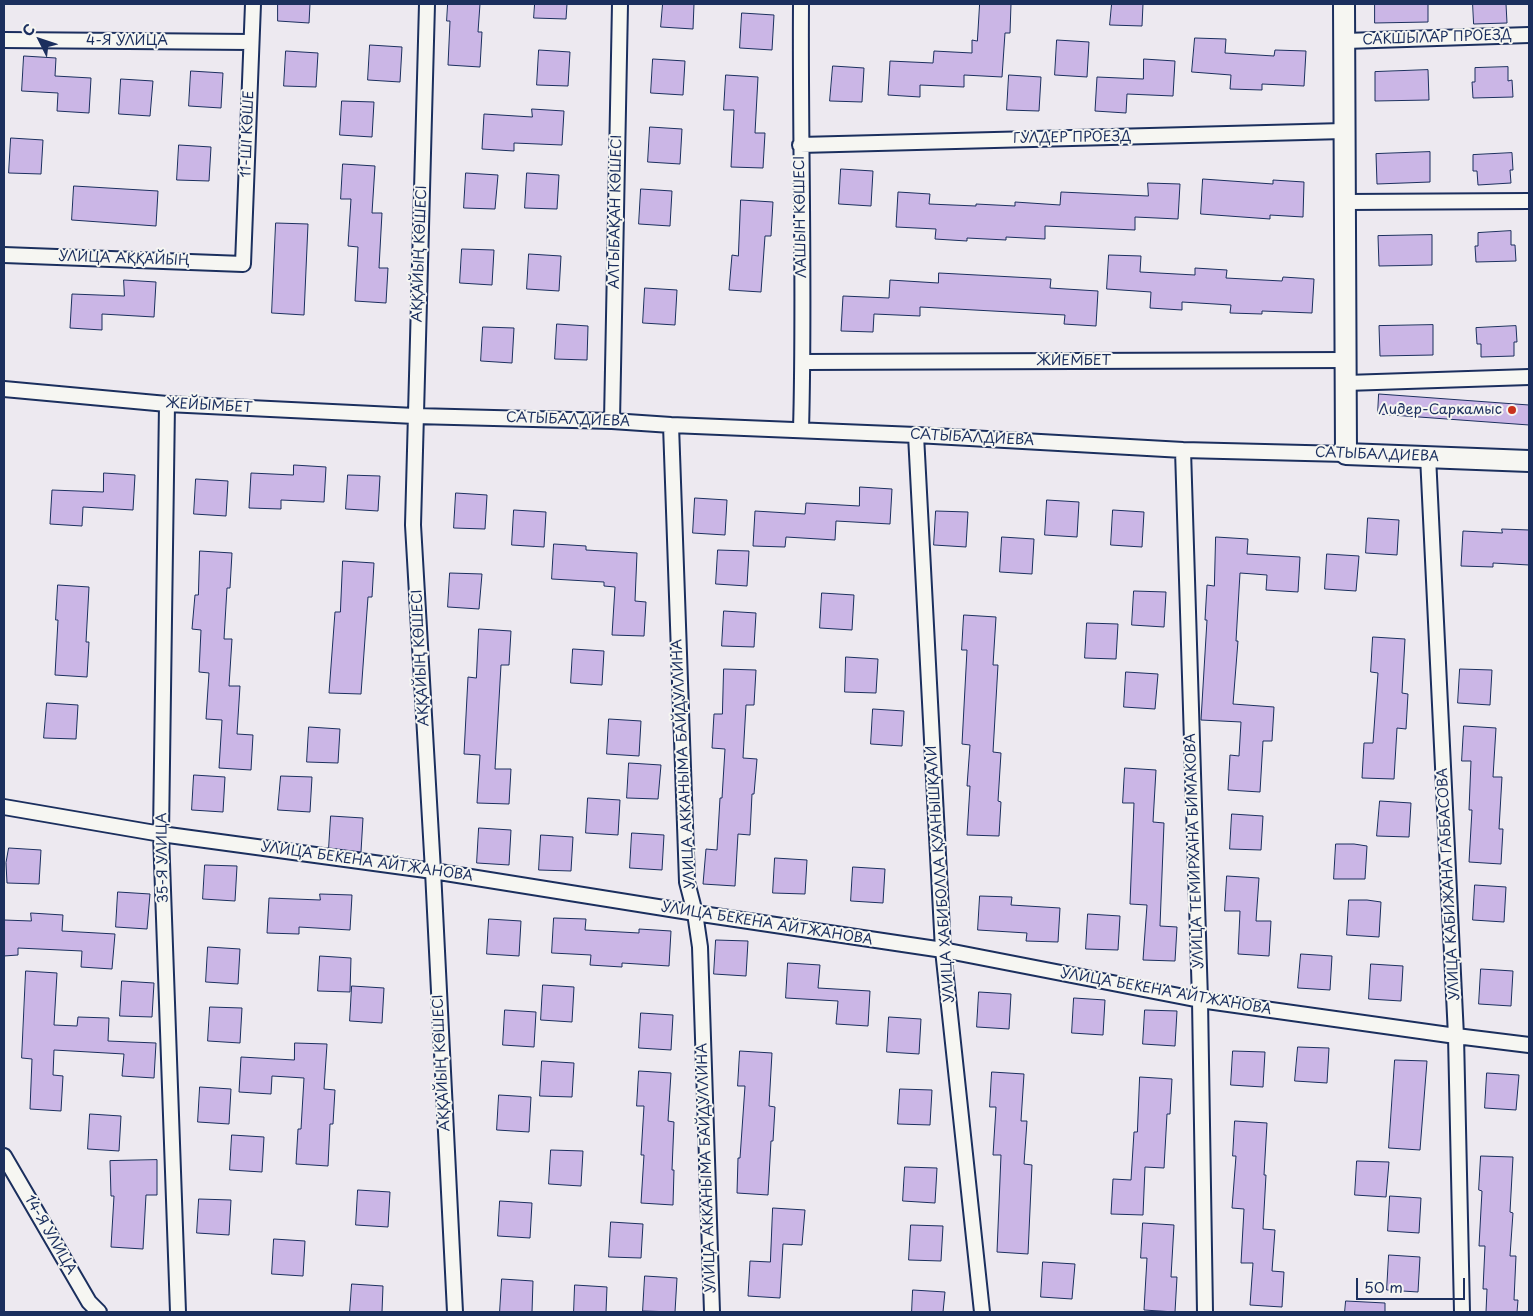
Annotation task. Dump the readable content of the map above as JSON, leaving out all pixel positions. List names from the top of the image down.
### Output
{
  "streets": {
    "street": [
      "САКШЫЛАР ПРОЕЗД",
      "4-Я УЛИЦА",
      "11-ШІ КӨШЕ",
      "ГУЛДЕР ПРОЕЗД",
      "АЛТЫБАҚАН КӨШЕСІ",
      "ЛАШЫН КӨШЕСІ",
      "АҚҚАЙЫҢ КӨШЕСІ",
      "УЛИЦА АҚҚАЙЫҢ",
      "ЖИЕМБЕТ",
      "ЖЕЙЫМБЕТ",
      "САТЫБАЛДИЕВА",
      "УЛИЦА АККАНЫМА БАЙДУЛЛИНА",
      "УЛИЦА ТЕМИРХАНА БИМАКОВА",
      "35-Я УЛИЦА",
      "УЛИЦА БЕКЕНА АЙТЖАНОВА",
      "УЛИЦА ХАБИБОЛЛА ҚУАНЫШҚАЛИ",
      "УЛИЦА КАБИЖАНА ГАББАСОВА",
      "14-Я УЛИЦА"
    ]
  },
  "crossings": [
    ["4-Я УЛИЦА", "11-ШІ КӨШЕ"],
    ["11-ШІ КӨШЕ", "УЛИЦА АҚҚАЙЫҢ"],
    ["ГУЛДЕР ПРОЕЗД", "ЛАШЫН КӨШЕСІ"],
    ["АЛТЫБАҚАН КӨШЕСІ", "САТЫБАЛДИЕВА"],
    ["ЛАШЫН КӨШЕСІ", "ЖИЕМБЕТ"],
    ["ЛАШЫН КӨШЕСІ", "САТЫБАЛДИЕВА"],
    ["АҚҚАЙЫҢ КӨШЕСІ", "ЖЕЙЫМБЕТ"],
    ["АҚҚАЙЫҢ КӨШЕСІ", "САТЫБАЛДИЕВА"],
    ["АҚҚАЙЫҢ КӨШЕСІ", "УЛИЦА БЕКЕНА АЙТЖАНОВА"],
    ["ЖЕЙЫМБЕТ", "САТЫБАЛДИЕВА"],
    ["ЖЕЙЫМБЕТ", "35-Я УЛИЦА"],
    ["САТЫБАЛДИЕВА", "УЛИЦА АККАНЫМА БАЙДУЛЛИНА"],
    ["САТЫБАЛДИЕВА", "УЛИЦА ТЕМИРХАНА БИМАКОВА"],
    ["САТЫБАЛДИЕВА", "УЛИЦА ХАБИБОЛЛА ҚУАНЫШҚАЛИ"],
    ["САТЫБАЛДИЕВА", "УЛИЦА КАБИЖАНА ГАББАСОВА"],
    ["УЛИЦА АККАНЫМА БАЙДУЛЛИНА", "УЛИЦА БЕКЕНА АЙТЖАНОВА"],
    ["УЛИЦА ТЕМИРХАНА БИМАКОВА", "УЛИЦА БЕКЕНА АЙТЖАНОВА"],
    ["35-Я УЛИЦА", "УЛИЦА БЕКЕНА АЙТЖАНОВА"],
    ["УЛИЦА БЕКЕНА АЙТЖАНОВА", "УЛИЦА ХАБИБОЛЛА ҚУАНЫШҚАЛИ"],
    ["УЛИЦА БЕКЕНА АЙТЖАНОВА", "УЛИЦА КАБИЖАНА ГАББАСОВА"]
  ],
  "places": ["Лидер-Саркамыс"],
  "scale_bar": "50 m",
  "north": "top left"
}
